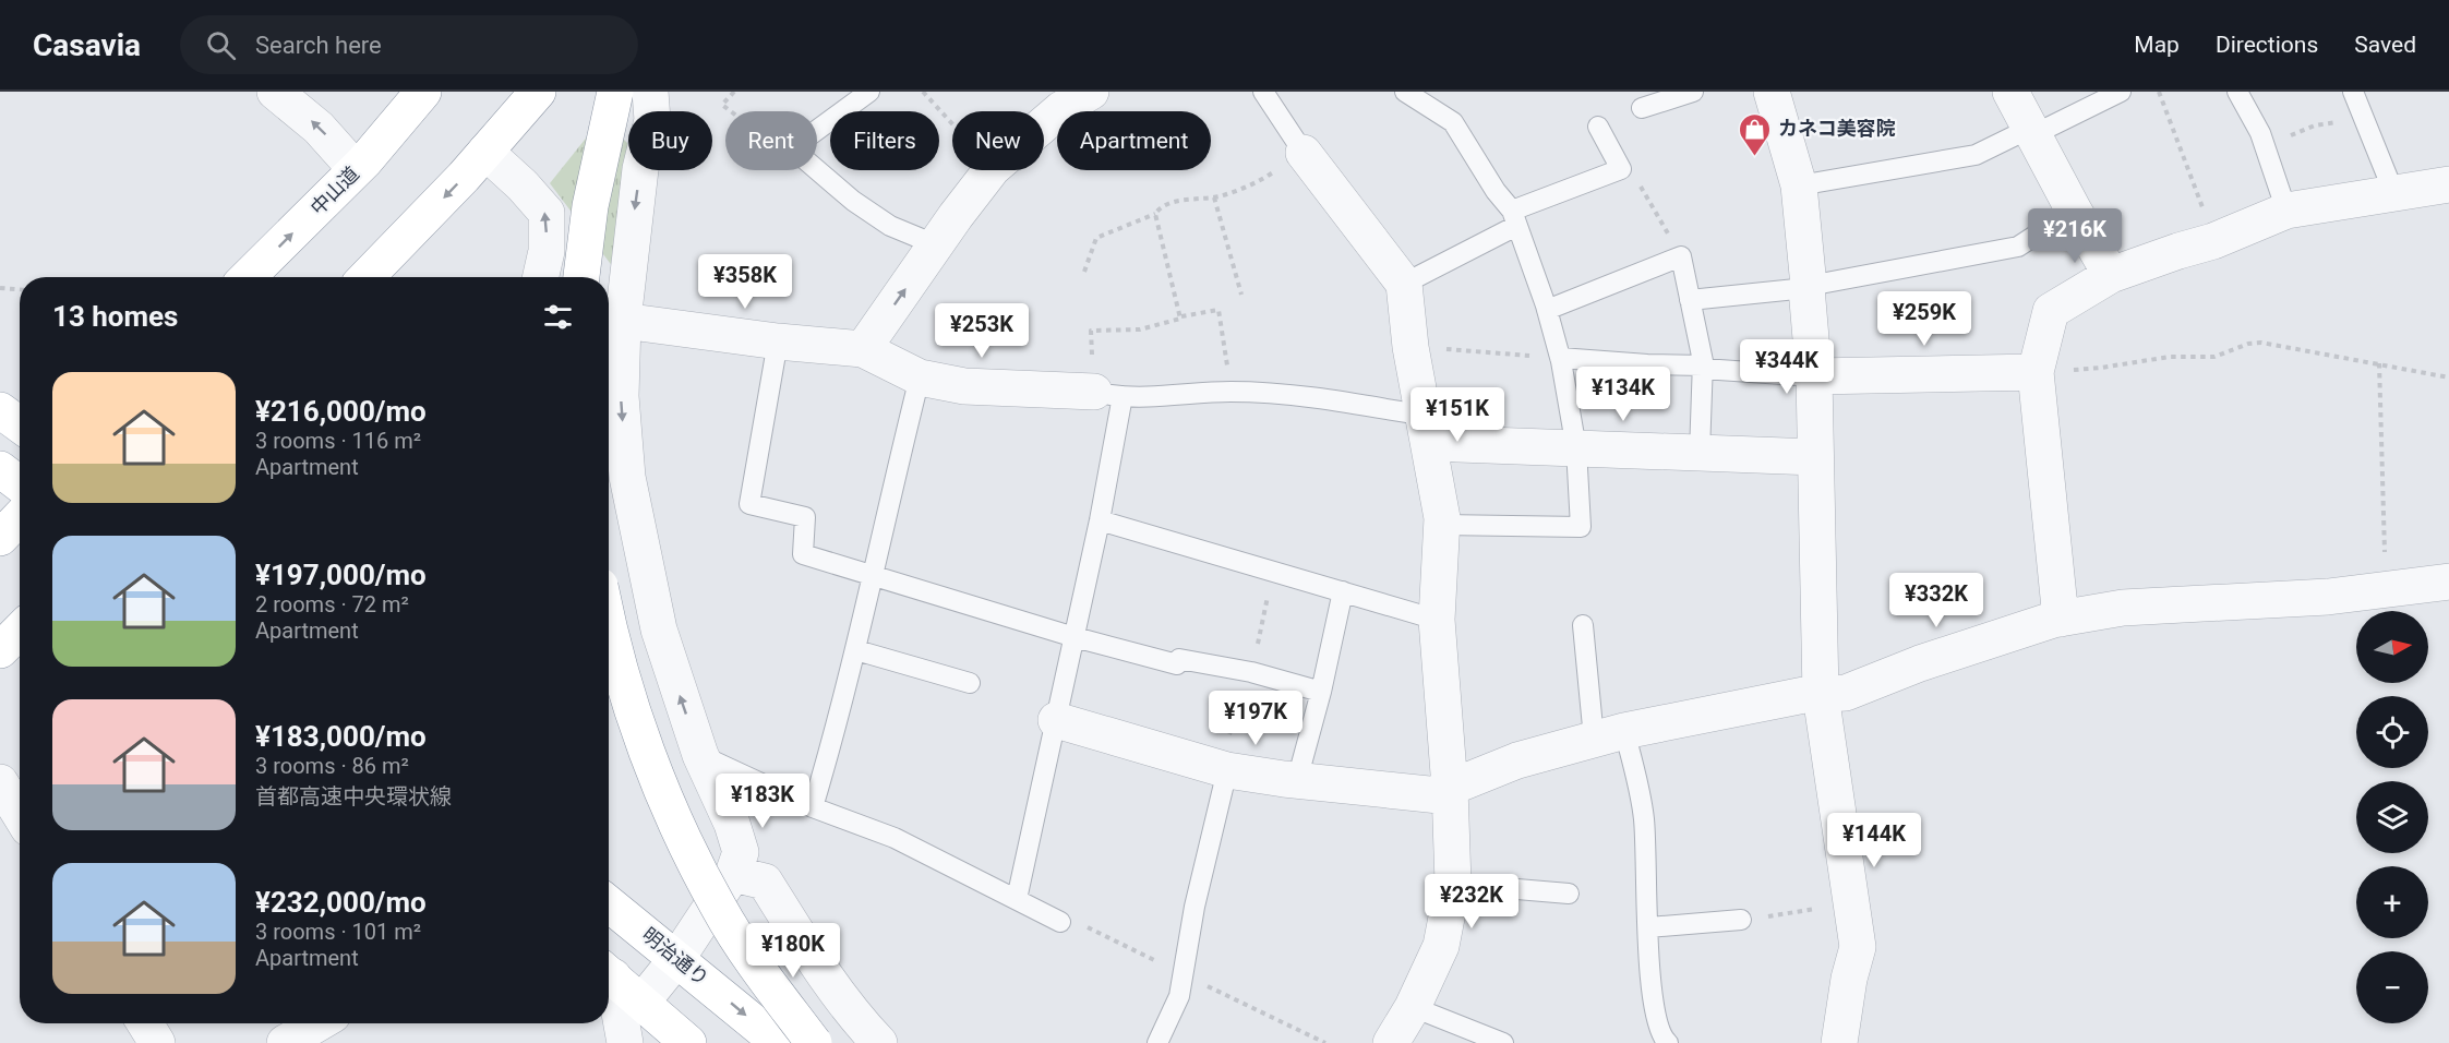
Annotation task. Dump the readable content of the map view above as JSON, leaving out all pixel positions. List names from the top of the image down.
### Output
{
  "streets": {
    "main road": ["中山道", "明治通り"]
  },
  "places": {
    "shop": ["カネコ美容院"]
  },
  "north": "right",
  "page": {
    "header": "Casavia",
    "search": "Search here",
    "nav": ["Map", "Directions", "Saved"],
    "chip": [
      "Buy",
      "Rent",
      "Filters",
      "New",
      "Apartment"
    ],
    "price": [
      "¥216K",
      "¥358K",
      "¥259K",
      "¥253K",
      "¥344K",
      "¥134K",
      "¥151K",
      "¥332K",
      "¥197K",
      "¥183K",
      "¥144K",
      "¥232K",
      "¥180K"
    ],
    "heading": "13 homes",
    "list": [
      {
        "name": "¥216,000/mo",
        "note": "3 rooms · 116 m² · Apartment"
      },
      {
        "name": "¥197,000/mo",
        "note": "2 rooms · 72 m² · Apartment"
      },
      {
        "name": "¥183,000/mo",
        "note": "3 rooms · 86 m² · 首都高速中央環状線"
      },
      {
        "name": "¥232,000/mo",
        "note": "3 rooms · 101 m² · Apartment"
      }
    ],
    "map_buttons": ["+", "−"]
  }
}
